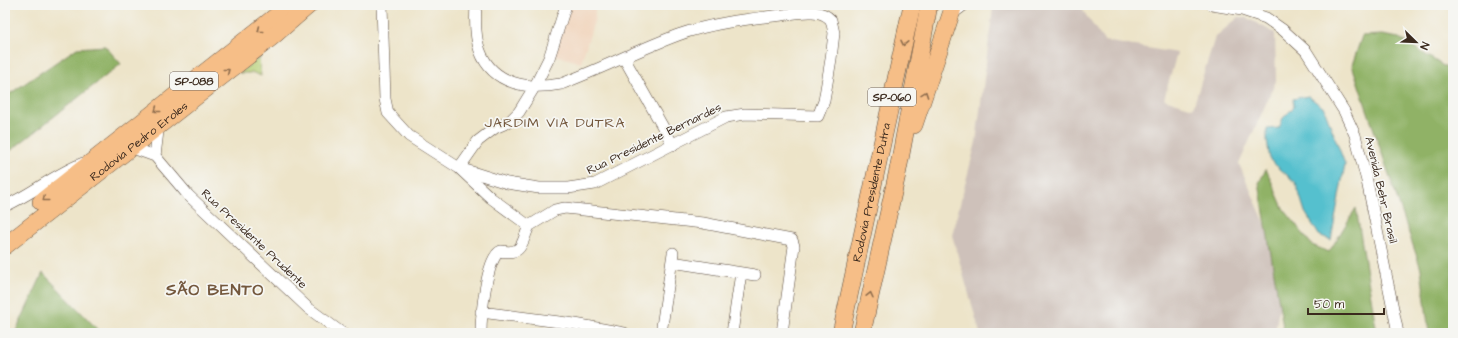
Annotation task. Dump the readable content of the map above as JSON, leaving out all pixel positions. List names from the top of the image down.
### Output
{
  "streets": {
    "highway": [
      "SP-088",
      "SP-060",
      "Rodovia Pedro Eroles",
      "Rodovia Presidente Dutra"
    ],
    "street": ["Rua Presidente Bernardes", "Avenida Behr Brasil", "Rua Presidente Prudente"]
  },
  "crossings": [
    ["Rodovia Pedro Eroles", "Rua Presidente Prudente"]
  ],
  "districts": ["JARDIM VIA DUTRA", "SÃO BENTO"],
  "scale_bar": "50 m",
  "north": "bottom right"
}
